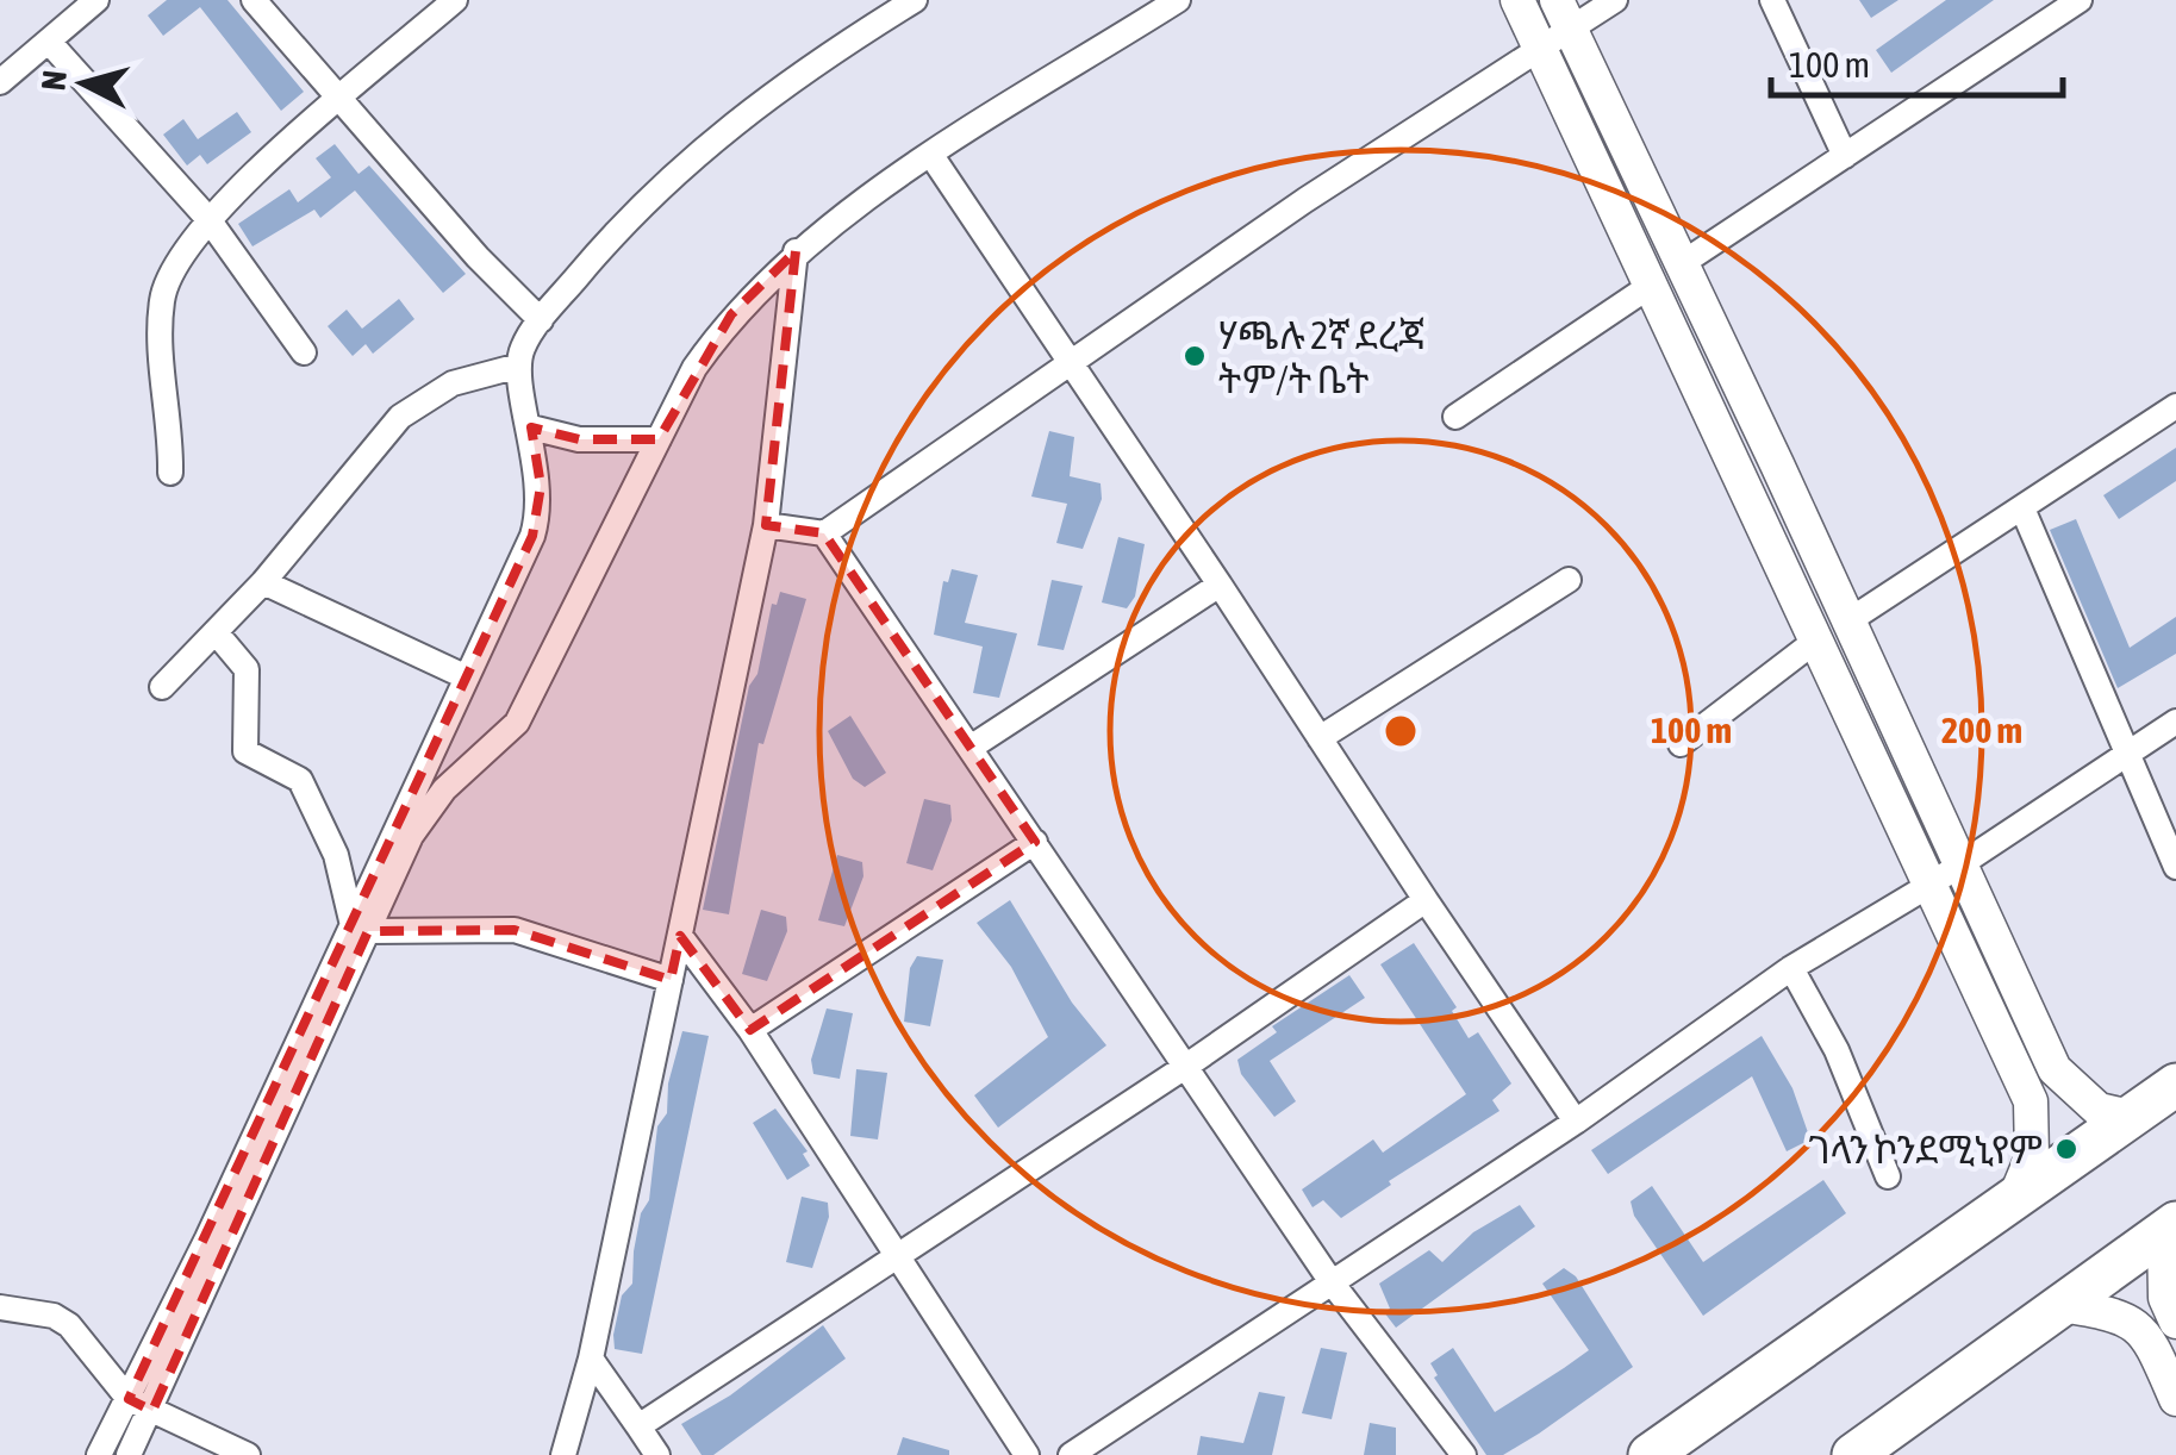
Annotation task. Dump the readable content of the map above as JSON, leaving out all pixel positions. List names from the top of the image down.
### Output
{
  "places": ["ሃጫሉ 2ኛ ደረጃ ትም/ት ቤት", "ገላን ኮንደሚኒየም"],
  "scale_bar": "100 m",
  "north": "left",
  "rings": ["100 m", "200 m"]
}
